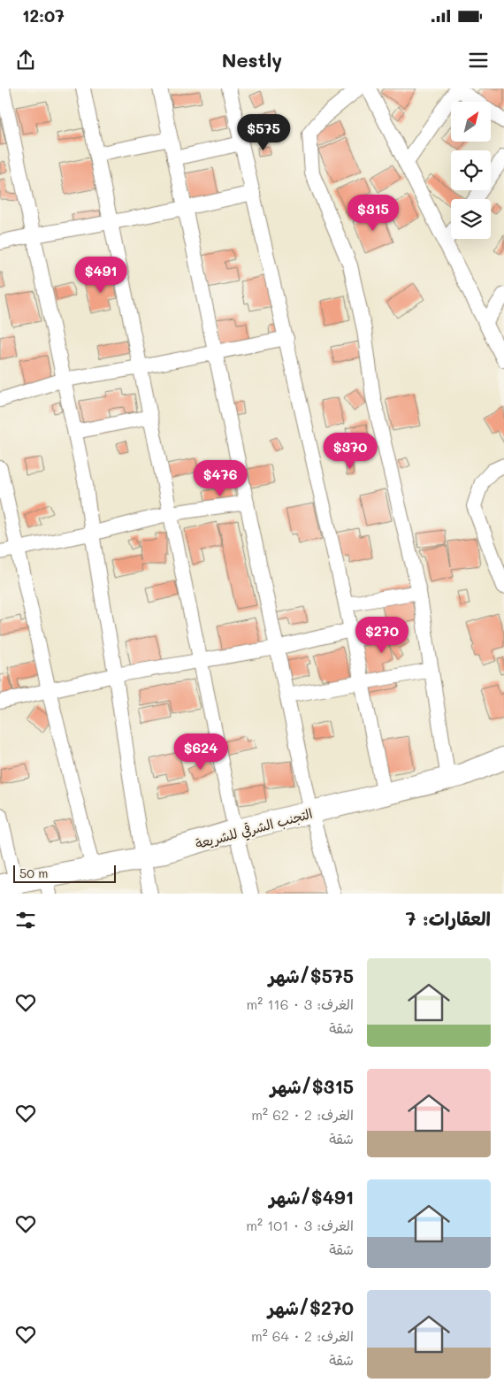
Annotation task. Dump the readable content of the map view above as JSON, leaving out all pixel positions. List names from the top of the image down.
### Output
{
  "streets": {
    "main road": ["التجنب الشرقي للشريعة"]
  },
  "scale_bar": "50 m",
  "north": "top right",
  "page": {
    "status": "12:07",
    "header": "Nestly",
    "price": [
      "$575",
      "$315",
      "$491",
      "$370",
      "$476",
      "$270",
      "$624"
    ],
    "scale": "50 m",
    "heading": "العقارات: 7",
    "list": [
      {
        "name": "$575/شهر",
        "note": "الغرف: 3 · 116 m² · شقة"
      },
      {
        "name": "$315/شهر",
        "note": "الغرف: 2 · 62 m² · شقة"
      },
      {
        "name": "$491/شهر",
        "note": "الغرف: 3 · 101 m² · شقة"
      },
      {
        "name": "$270/شهر",
        "note": "الغرف: 2 · 64 m² · شقة"
      }
    ]
  }
}
